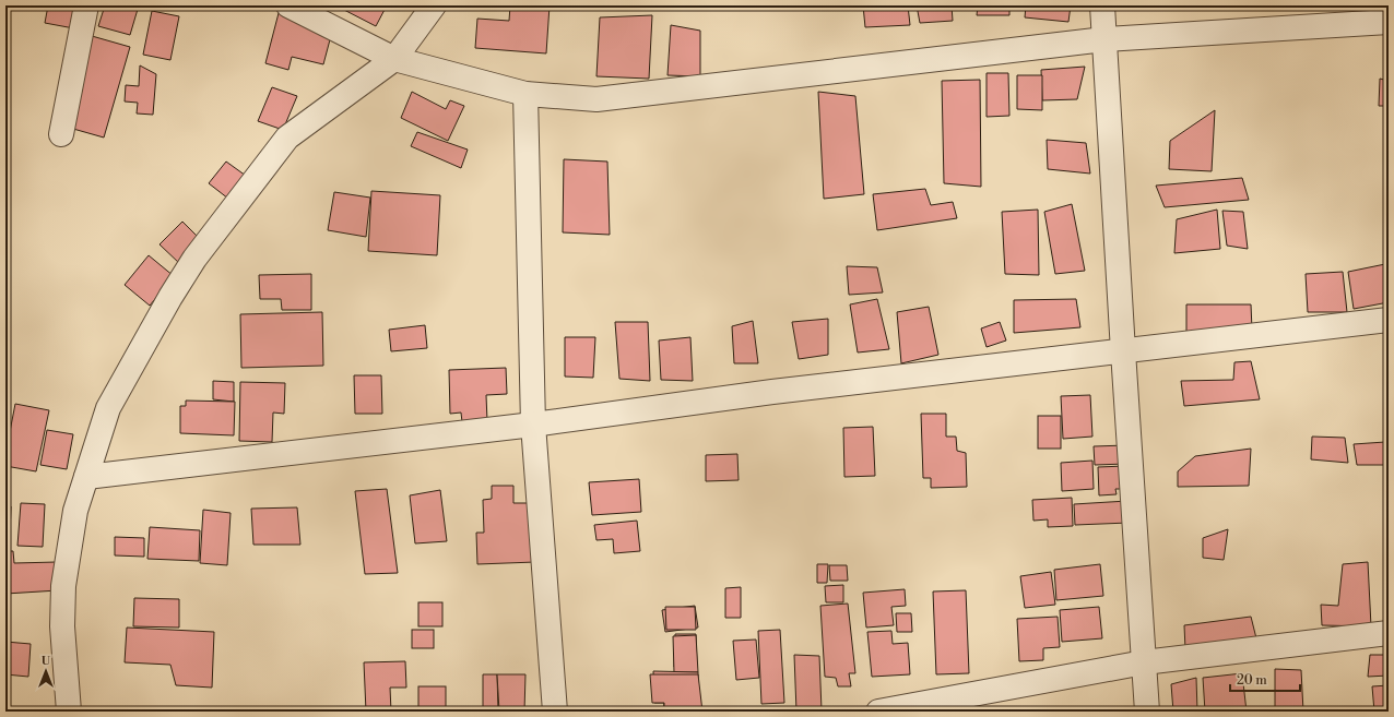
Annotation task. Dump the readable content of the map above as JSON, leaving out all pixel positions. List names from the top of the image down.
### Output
{
  "scale_bar": "20 m",
  "north": "top"
}
